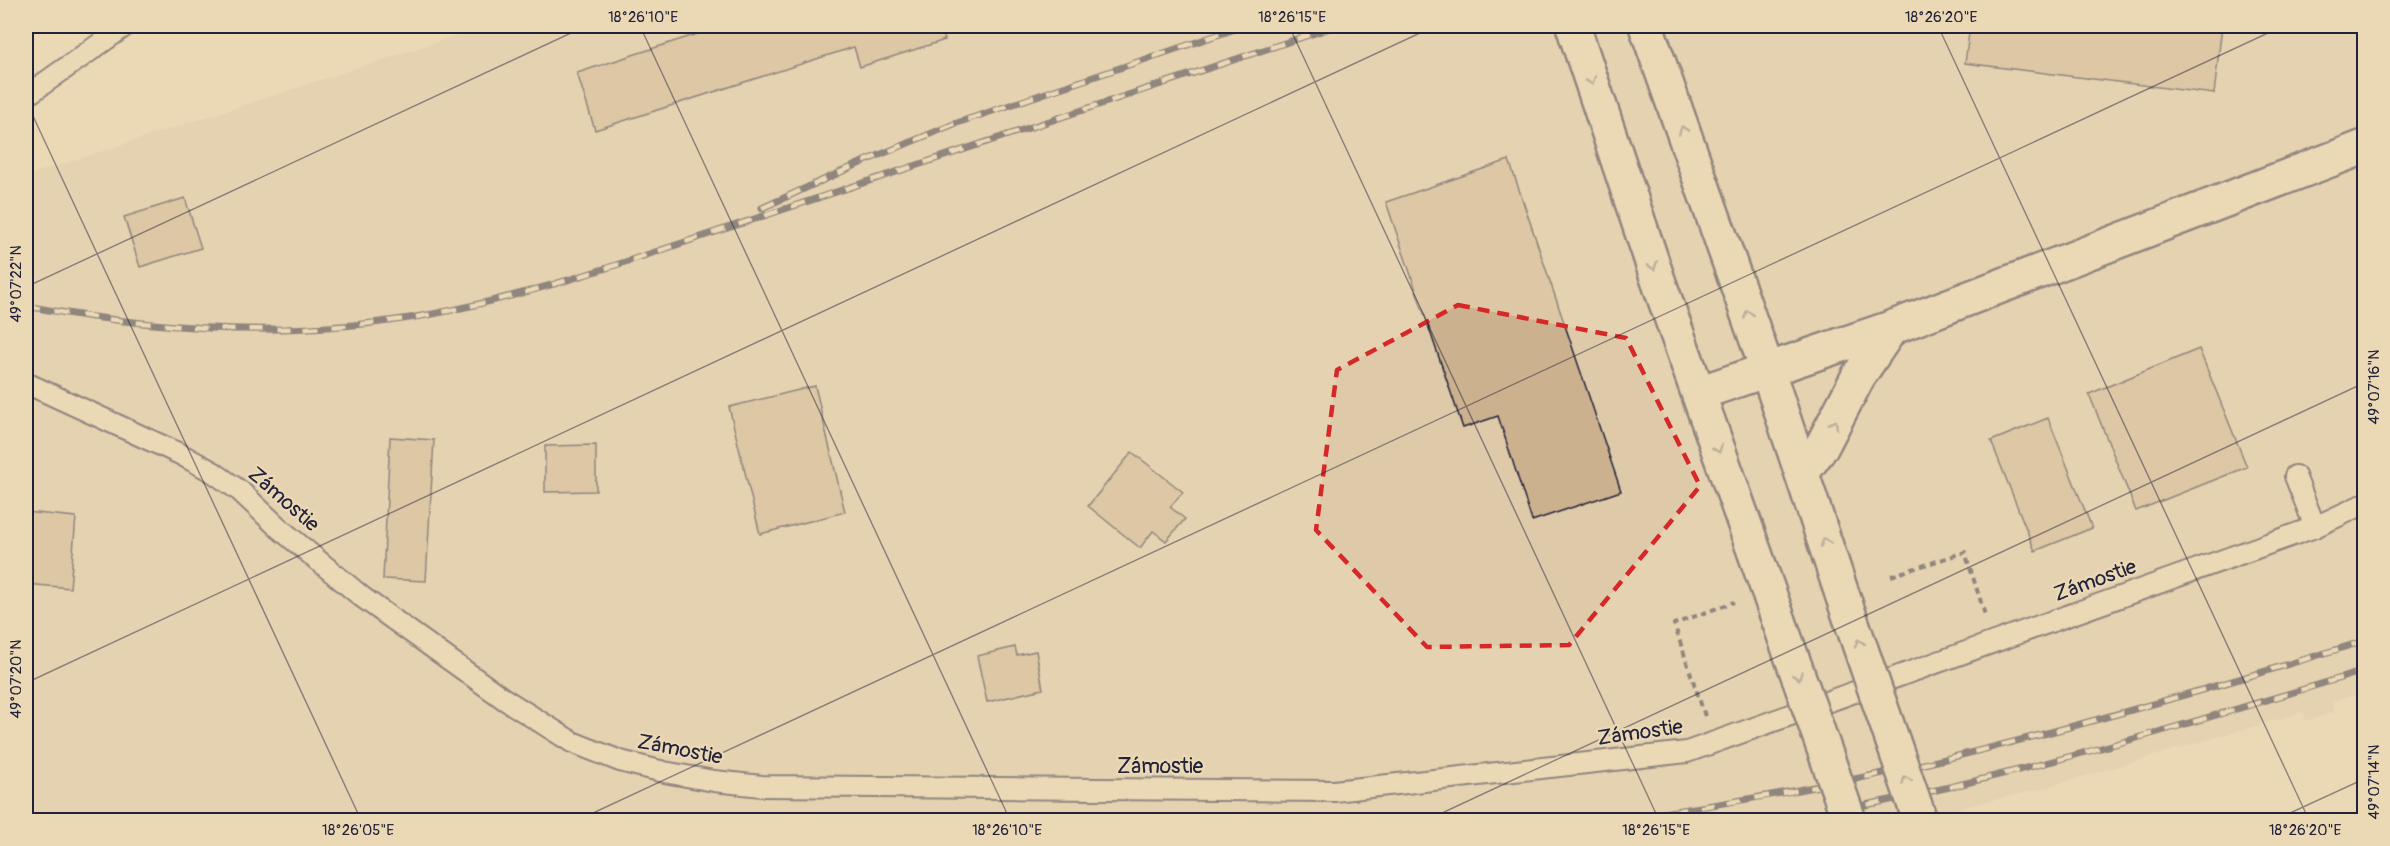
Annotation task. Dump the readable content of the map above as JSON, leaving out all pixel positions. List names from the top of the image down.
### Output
{
  "streets": {
    "lane": ["Zámostie"]
  },
  "coordinates": [
    "18°26'10\"E",
    "18°26'15\"E",
    "18°26'20\"E",
    "49°07'22\"N",
    "49°07'16\"N",
    "49°07'20\"N",
    "49°07'14\"N",
    "18°26'05\"E"
  ]
}
